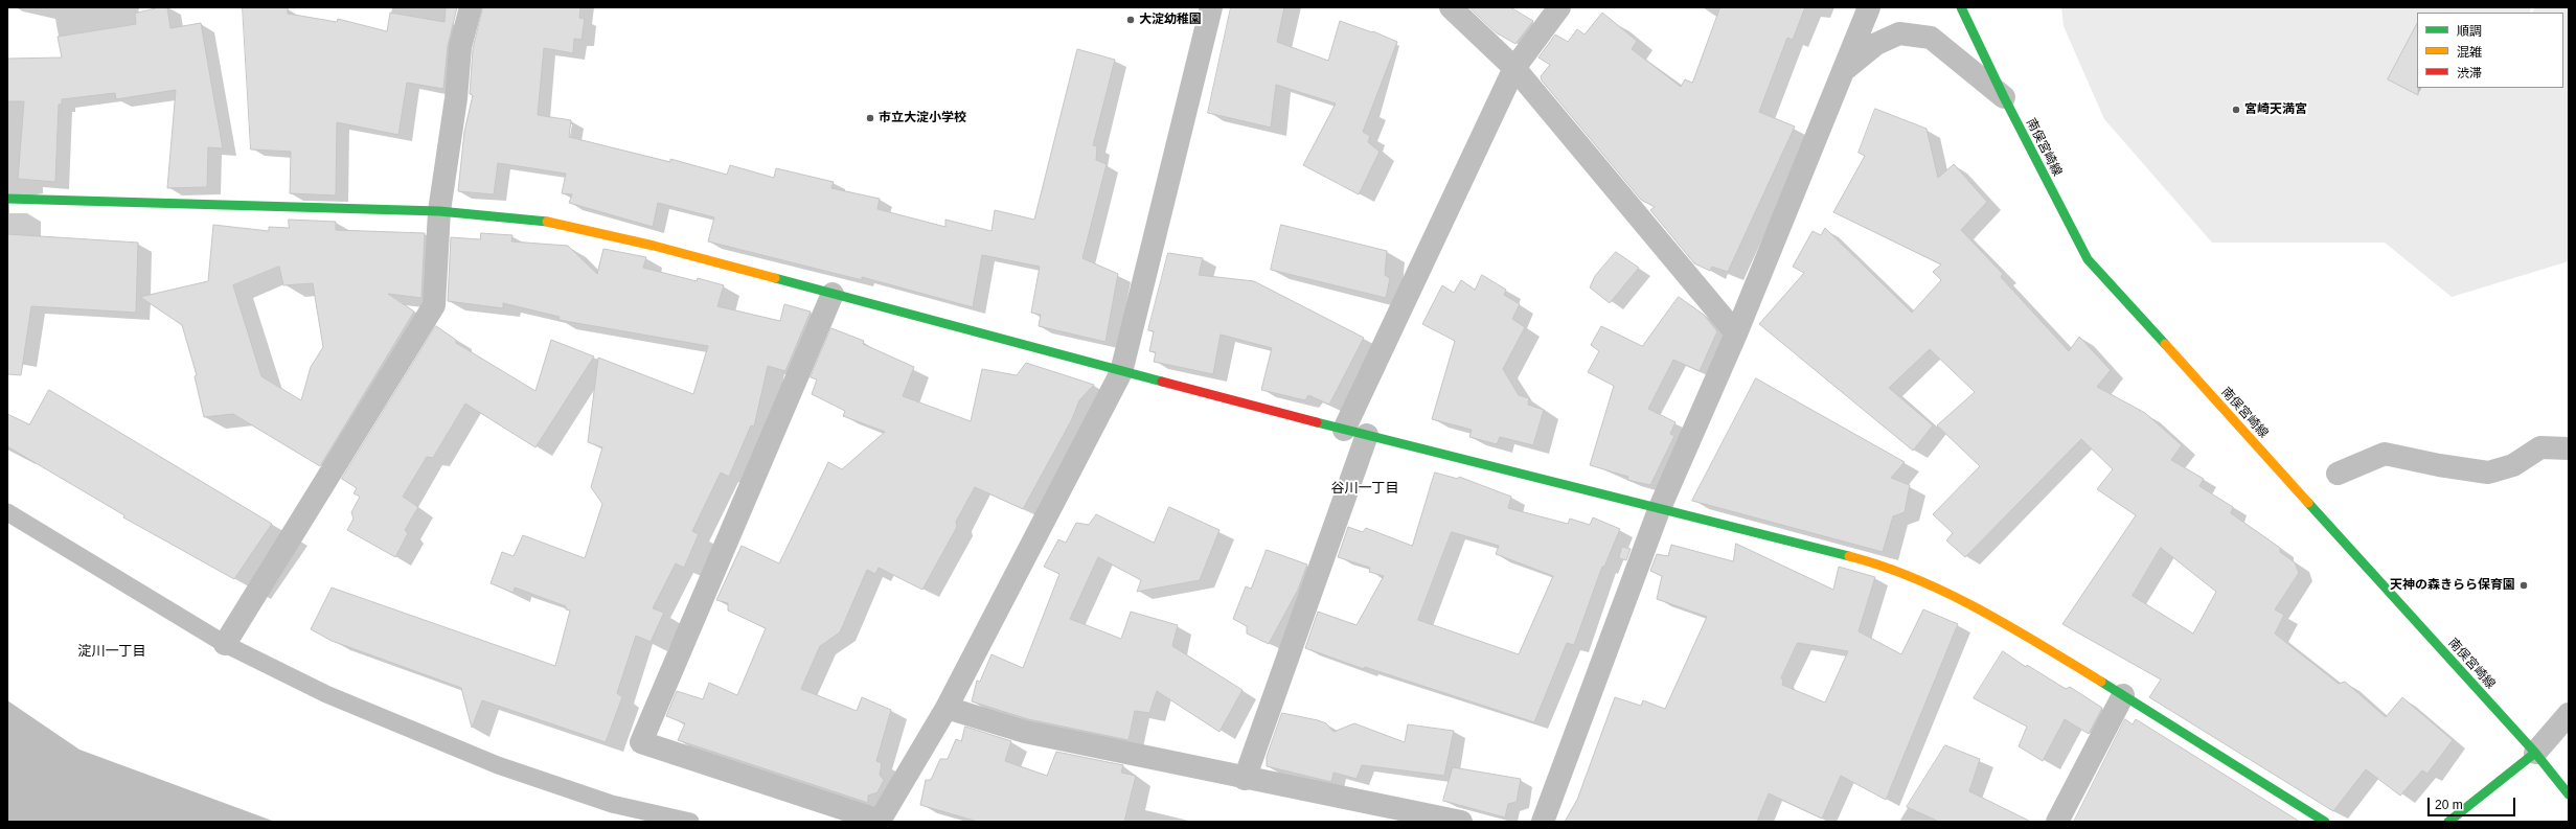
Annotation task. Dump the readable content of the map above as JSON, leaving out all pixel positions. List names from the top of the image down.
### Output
{
  "streets": {
    "street": ["南俣宮崎線"]
  },
  "districts": ["谷川一丁目", "淀川一丁目"],
  "places": [
    "大淀幼稚園",
    "宮崎天満宮",
    "市立大淀小学校",
    "天神の森きらら保育園"
  ],
  "legend": ["順調", "混雑", "渋滞"],
  "scale_bar": "20 m"
}
